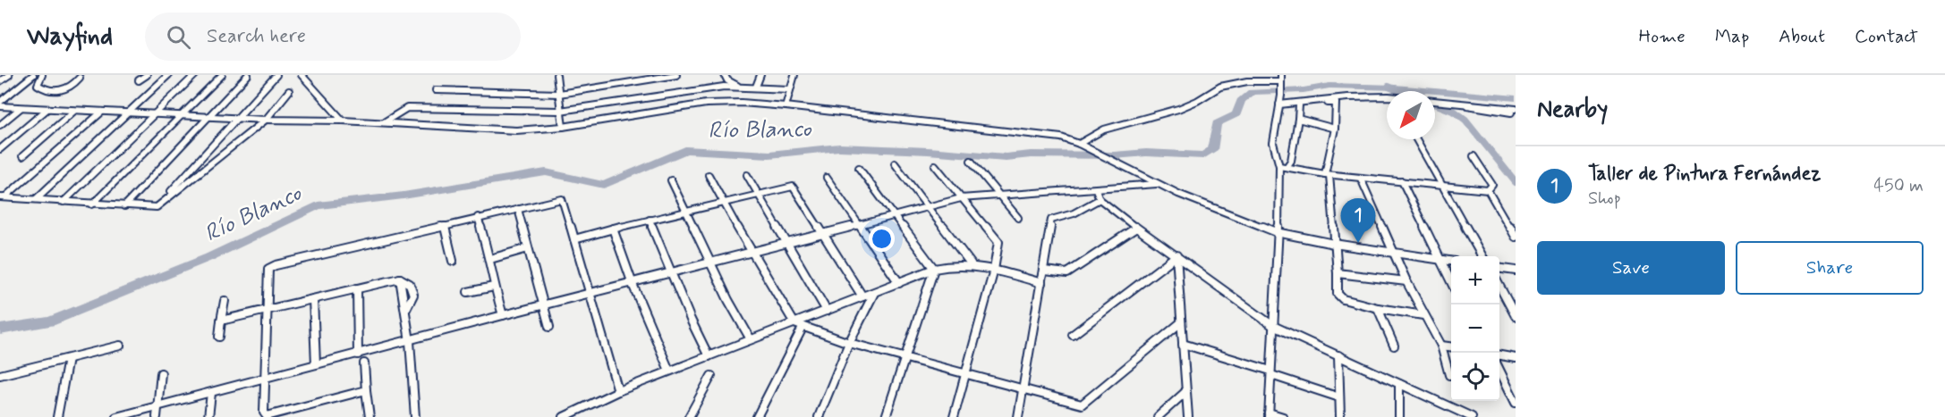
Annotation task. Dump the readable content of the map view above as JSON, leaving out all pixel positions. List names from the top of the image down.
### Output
{
  "water": ["Río Blanco"],
  "north": "bottom left",
  "page": {
    "header": "Wayfind",
    "search": "Search here",
    "nav": [
      "Home",
      "Map",
      "About",
      "Contact"
    ],
    "heading": "Nearby",
    "list": [
      {
        "mark": "1",
        "name": "Taller de Pintura Fernández",
        "note": "Shop",
        "value": "450 m"
      }
    ],
    "pins": "1",
    "buttons": ["Save", "Share"],
    "map_buttons": ["+", "−"]
  }
}
